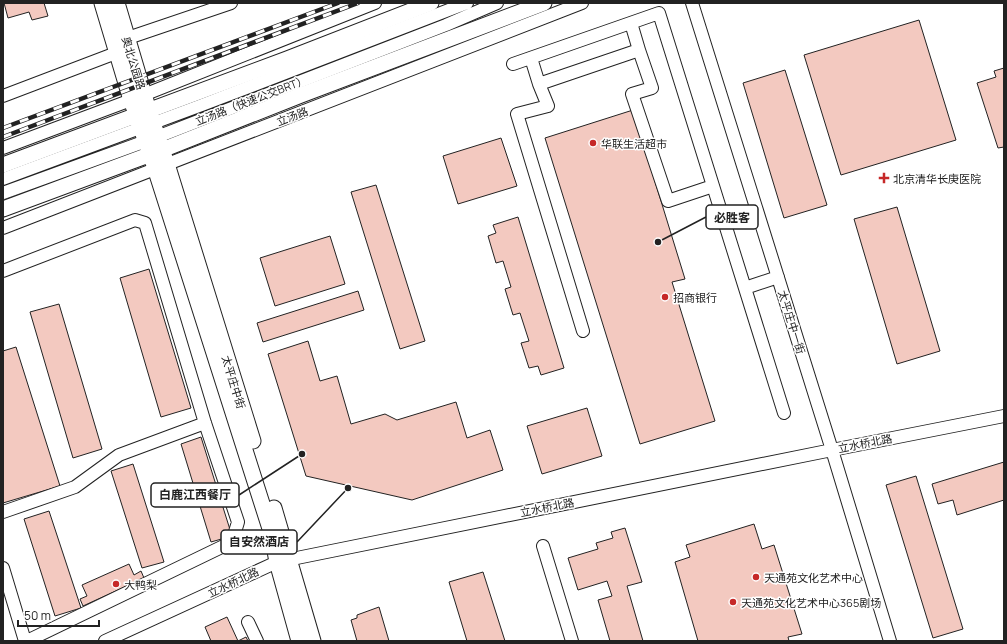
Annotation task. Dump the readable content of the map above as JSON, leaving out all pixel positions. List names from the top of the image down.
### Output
{
  "streets": {
    "main road": ["奥北公园路", "立汤路", "太平庄中街"],
    "street": ["立汤路（快速公交BRT）", "太平庄中一街", "立水桥北路"]
  },
  "crossings": [
    ["奥北公园路", "立汤路（快速公交BRT）"],
    ["奥北公园路", "立汤路"],
    ["奥北公园路", "太平庄中街"],
    ["立汤路（快速公交BRT）", "立汤路"],
    ["立汤路（快速公交BRT）", "太平庄中街"],
    ["立汤路", "太平庄中街"],
    ["太平庄中一街", "立水桥北路"],
    ["太平庄中街", "立水桥北路"]
  ],
  "places": {
    "other": [
      "华联生活超市",
      "必胜客",
      "招商银行",
      "白鹿江西餐厅",
      "自安然酒店",
      "天通苑文化艺术中心",
      "大鸭梨",
      "天通苑文化艺术中心365剧场"
    ],
    "health": ["北京清华长庚医院"]
  },
  "scale_bar": "50 m"
}
